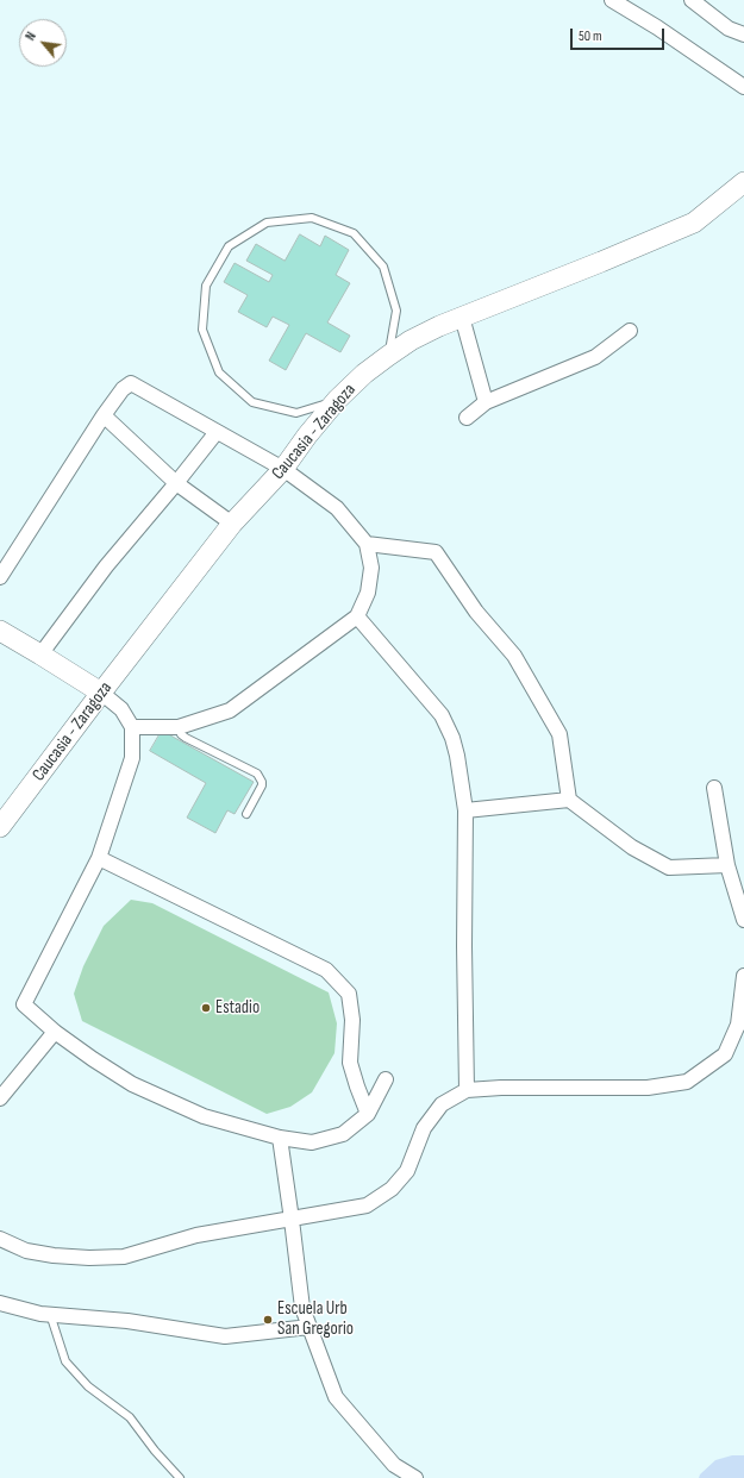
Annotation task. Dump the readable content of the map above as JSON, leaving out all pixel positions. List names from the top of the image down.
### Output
{
  "streets": {
    "main road": ["Caucasia - Zaragoza"]
  },
  "places": ["Estadio", "Escuela Urb San Gregorio"],
  "scale_bar": "50 m",
  "north": "top left"
}
